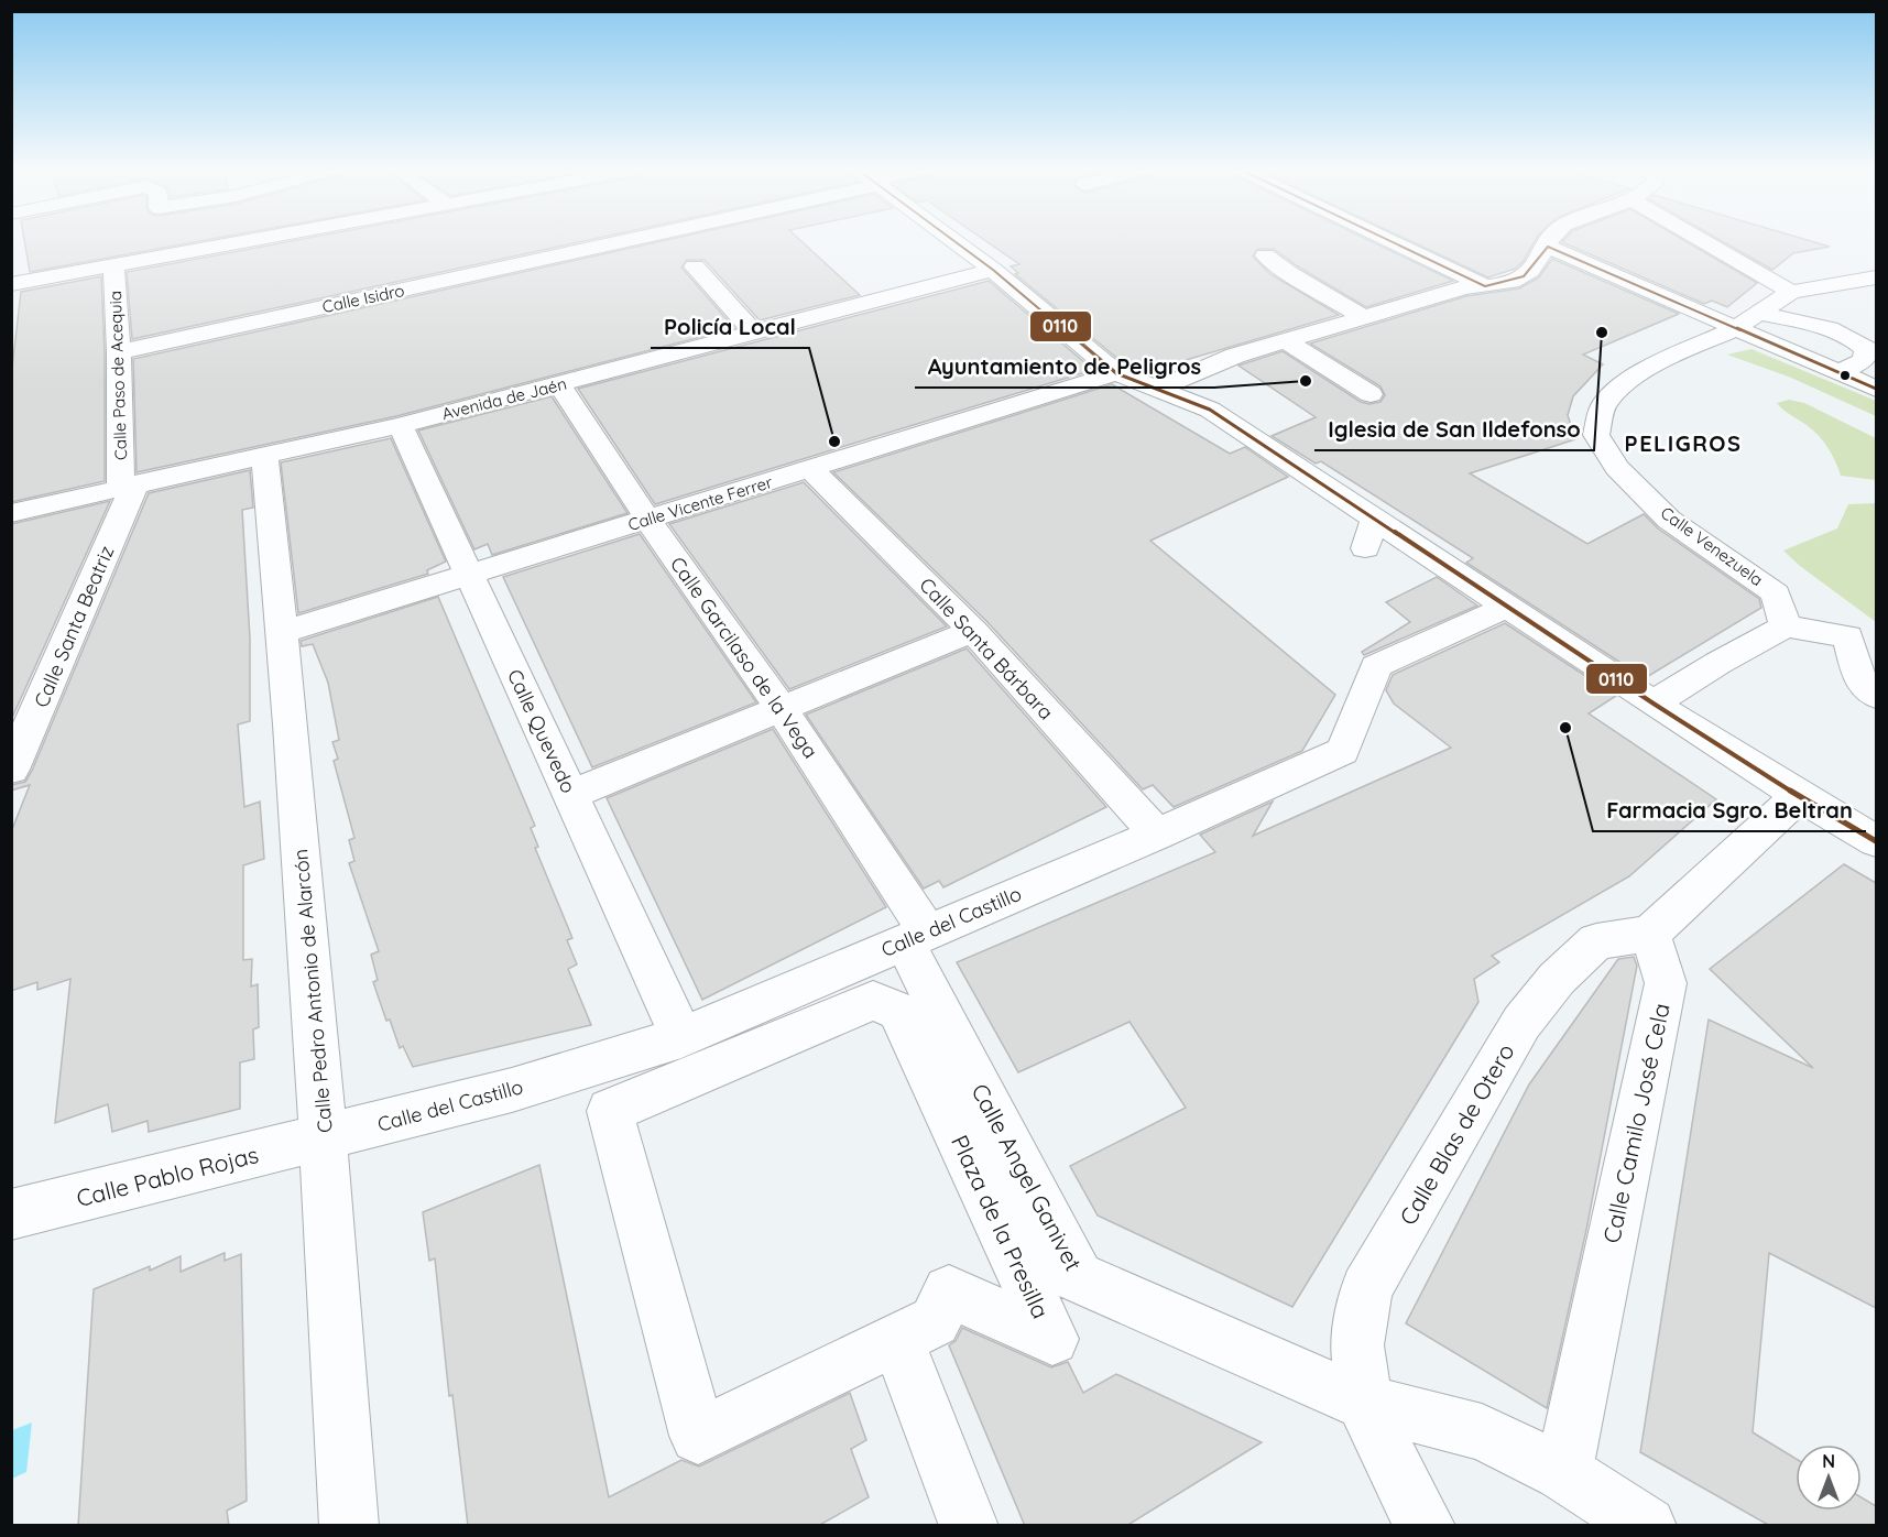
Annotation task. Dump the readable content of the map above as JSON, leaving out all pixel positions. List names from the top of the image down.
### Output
{
  "streets": {
    "street": [
      "Calle Isidro",
      "Calle Paso de Acequia",
      "Avenida de Jaén",
      "Calle Vicente Ferrer",
      "Calle Venezuela",
      "Calle Santa Beatriz",
      "Calle Santa Bárbara",
      "Calle Garcilaso de la Vega",
      "Calle Quevedo",
      "Calle del Castillo",
      "Calle Pedro Antonio de Alarcón",
      "Calle Camilo José Cela",
      "Calle Blas de Otero",
      "Calle Pablo Rojas",
      "Calle Angel Ganivet",
      "Plaza de la Presilla"
    ]
  },
  "crossings": [
    ["Calle Isidro", "Calle Paso de Acequia"],
    ["Calle Paso de Acequia", "Avenida de Jaén"],
    ["Calle Paso de Acequia", "Calle Santa Beatriz"],
    ["Avenida de Jaén", "Calle Santa Beatriz"],
    ["Avenida de Jaén", "Calle Garcilaso de la Vega"],
    ["Avenida de Jaén", "Calle Quevedo"],
    ["Avenida de Jaén", "Calle Pedro Antonio de Alarcón"],
    ["Calle Vicente Ferrer", "Calle Santa Bárbara"],
    ["Calle Vicente Ferrer", "Calle Garcilaso de la Vega"],
    ["Calle Vicente Ferrer", "Calle Quevedo"],
    ["Calle Vicente Ferrer", "Calle Pedro Antonio de Alarcón"],
    ["Calle Santa Bárbara", "Calle del Castillo"],
    ["Calle Garcilaso de la Vega", "Calle del Castillo"],
    ["Calle Garcilaso de la Vega", "Calle Angel Ganivet"],
    ["Calle Quevedo", "Calle del Castillo"],
    ["Calle del Castillo", "Calle Pedro Antonio de Alarcón"],
    ["Calle del Castillo", "Calle Pablo Rojas"],
    ["Calle del Castillo", "Calle Angel Ganivet"],
    ["Calle Pedro Antonio de Alarcón", "Calle Pablo Rojas"],
    ["Calle Camilo José Cela", "Calle Blas de Otero"],
    ["Calle Camilo José Cela", "Calle Angel Ganivet"],
    ["Calle Blas de Otero", "Calle Angel Ganivet"]
  ],
  "districts": ["PELIGROS"],
  "places": [
    "Iglesia de San Ildefonso",
    "Ayuntamiento de Peligros",
    "Policía Local",
    "Farmacia Sgro. Beltran"
  ],
  "lines": ["transit line 0110"],
  "north": "top"
}
